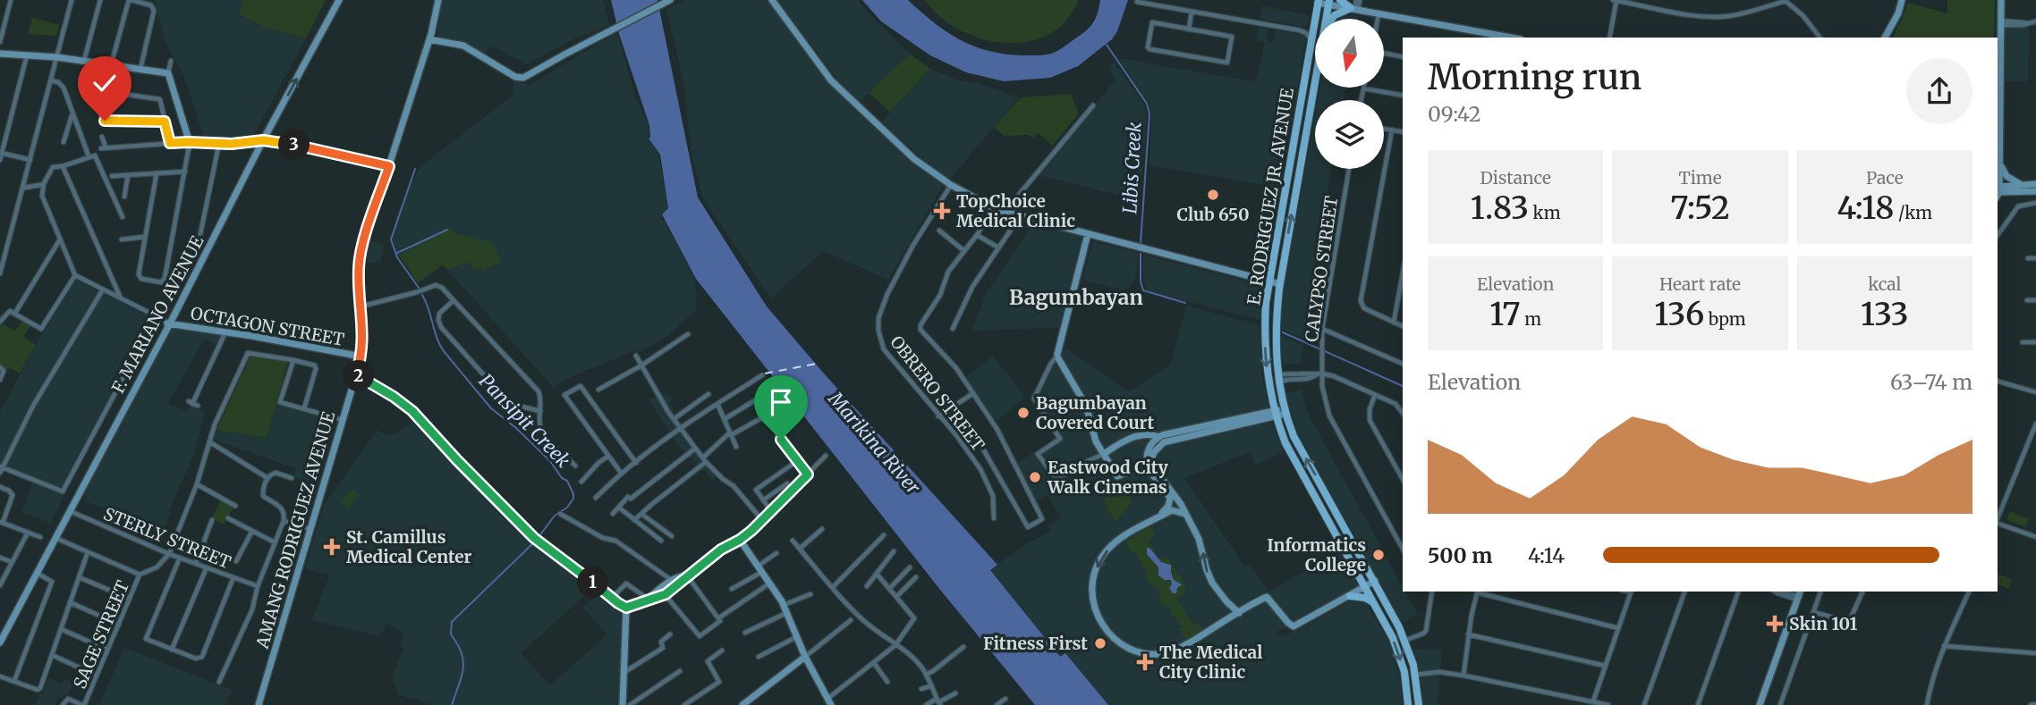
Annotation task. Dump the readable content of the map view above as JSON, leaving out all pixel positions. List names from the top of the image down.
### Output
{
  "streets": {
    "main road": ["E. RODRIGUEZ JR. AVENUE"],
    "street": [
      "CALYPSO STREET",
      "F. MARIANO AVENUE",
      "OCTAGON STREET",
      "OBRERO STREET",
      "AMANG RODRIGUEZ AVENUE",
      "STERLY STREET",
      "SAGE STREET"
    ]
  },
  "crossings": [
    ["F. MARIANO AVENUE", "OCTAGON STREET"],
    ["F. MARIANO AVENUE", "STERLY STREET"],
    ["OCTAGON STREET", "AMANG RODRIGUEZ AVENUE"],
    ["STERLY STREET", "SAGE STREET"]
  ],
  "districts": ["Bagumbayan"],
  "water": ["Libis Creek", "Pansipit Creek", "Marikina River"],
  "places": {
    "other": [
      "Club 650",
      "Bagumbayan Covered Court",
      "Eastwood City Walk Cinemas",
      "Informatics College",
      "Fitness First"
    ],
    "health": [
      "TopChoice Medical Clinic",
      "St. Camillus Medical Center",
      "Skin 101",
      "The Medical City Clinic"
    ]
  },
  "north": "bottom",
  "page": {
    "heading": ["Morning run", "09:42"],
    "pins": ["3", "2", "1"],
    "stats": [
      ["Distance", "1.83 km"],
      ["Time", "7:52"],
      ["Pace", "4:18 /km"],
      ["Elevation", "17 m"],
      ["Heart rate", "136 bpm"],
      ["kcal", "133"]
    ],
    "chart": ["Elevation", "63–74 m"],
    "list": [
      {
        "name": "500 m",
        "note": "4:14"
      }
    ]
  }
}
